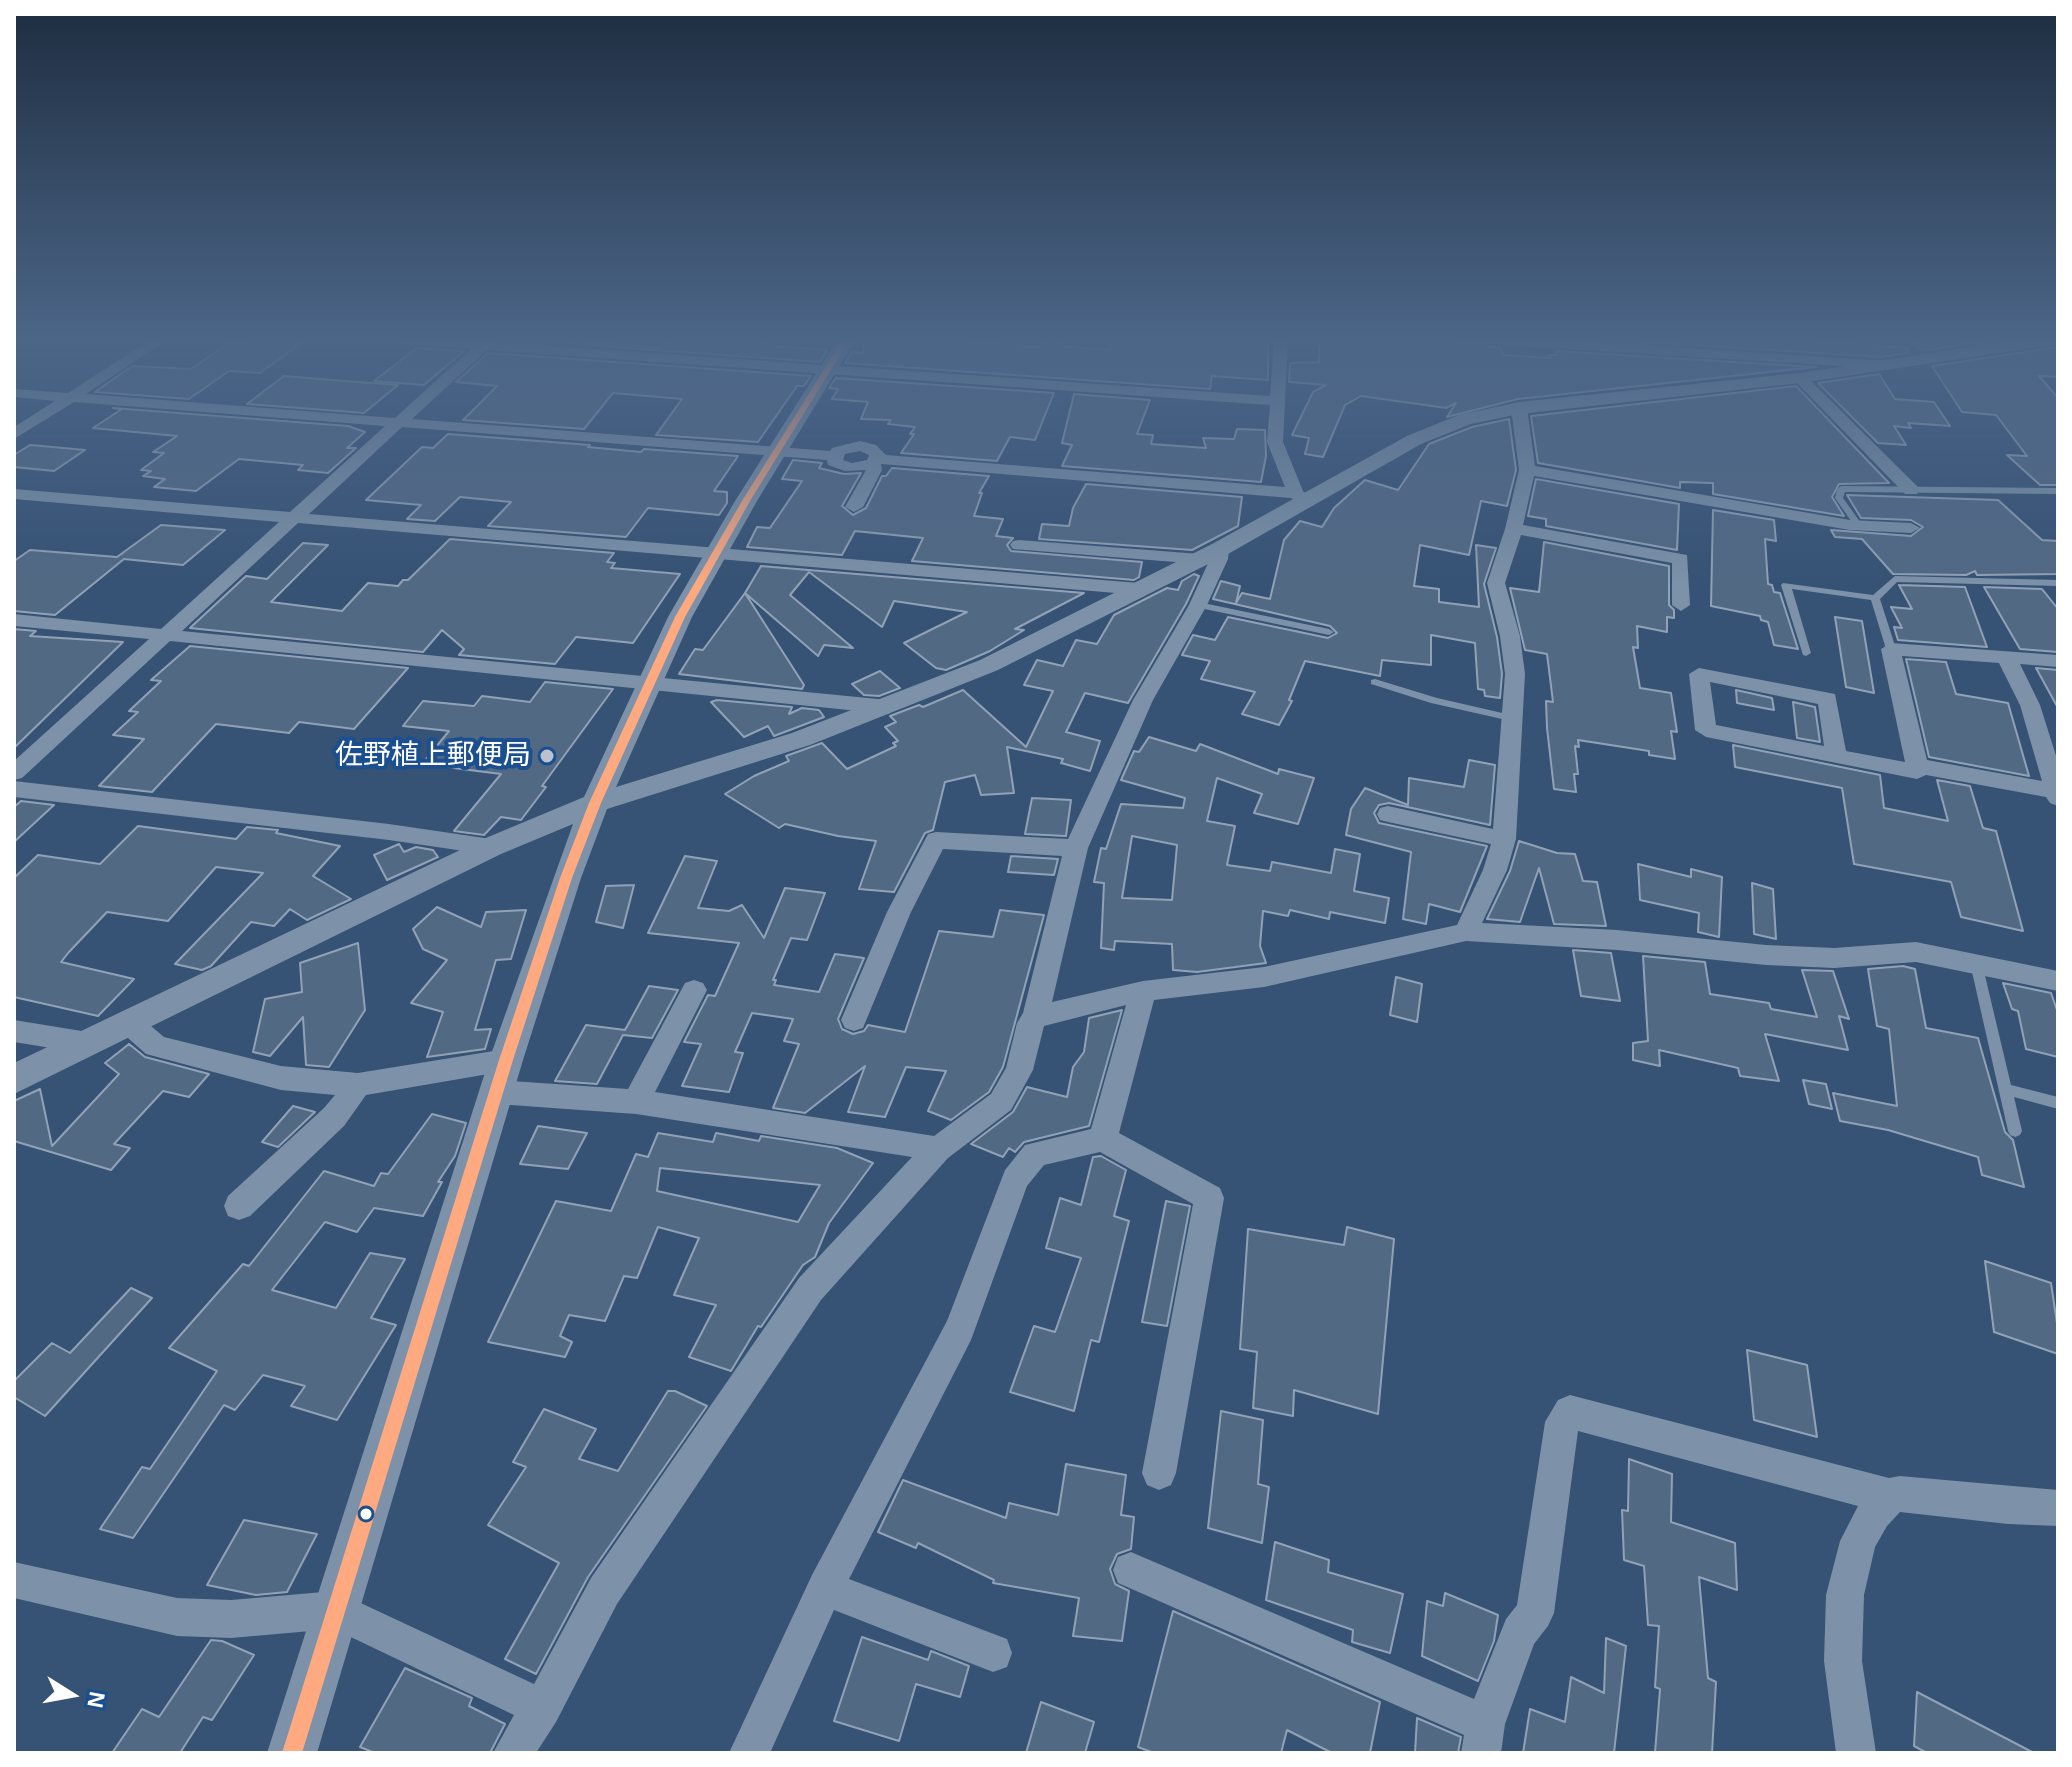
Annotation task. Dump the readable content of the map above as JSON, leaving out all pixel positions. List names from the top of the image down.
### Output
{
  "places": ["佐野植上郵便局"],
  "north": "right"
}
